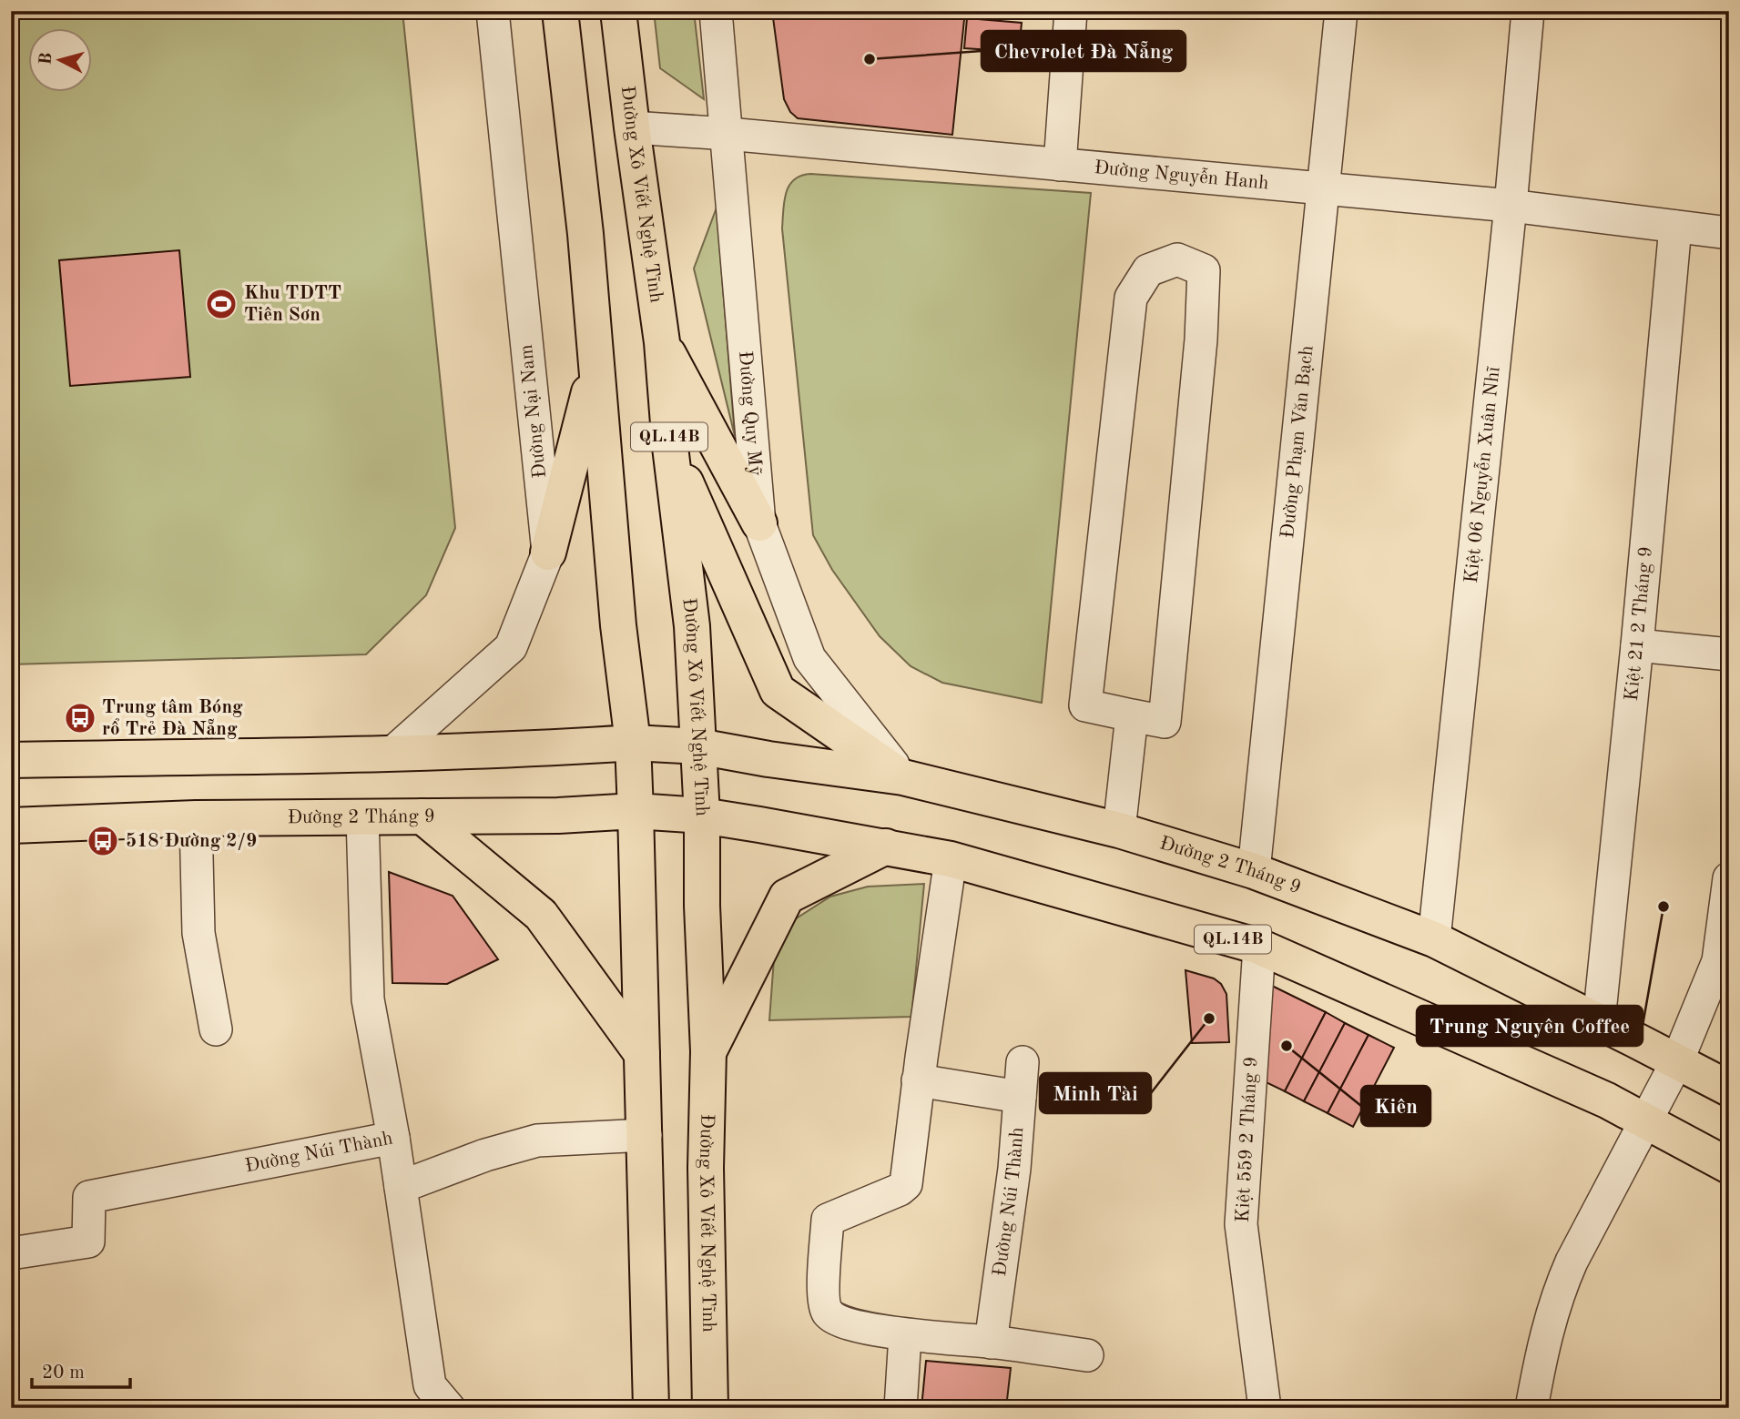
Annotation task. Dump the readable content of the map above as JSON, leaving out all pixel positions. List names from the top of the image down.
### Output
{
  "streets": {
    "main road": ["Đường Xô Viết Nghệ Tĩnh", "QL.14B", "Đường 2 Tháng 9"],
    "street": [
      "Đường Nguyễn Hanh",
      "Đường Nại Nam",
      "Đường Quy Mỹ",
      "Đường Phạm Văn Bạch",
      "Kiệt 06 Nguyễn Xuân Nhĩ",
      "Kiệt 21 2 Tháng 9",
      "Kiệt 559 2 Tháng 9",
      "Đường Núi Thành"
    ]
  },
  "crossings": [
    ["Đường Nguyễn Hanh", "Đường Xô Viết Nghệ Tĩnh"],
    ["Đường Nguyễn Hanh", "Đường Quy Mỹ"],
    ["Đường Nguyễn Hanh", "Đường Phạm Văn Bạch"],
    ["Đường Nguyễn Hanh", "Kiệt 06 Nguyễn Xuân Nhĩ"],
    ["Đường Nguyễn Hanh", "Kiệt 21 2 Tháng 9"],
    ["Đường Xô Viết Nghệ Tĩnh", "QL.14B"],
    ["Đường Xô Viết Nghệ Tĩnh", "Đường 2 Tháng 9"],
    ["Đường Quy Mỹ", "Đường 2 Tháng 9"],
    ["QL.14B", "Đường 2 Tháng 9"],
    ["QL.14B", "Kiệt 559 2 Tháng 9"],
    ["Đường Phạm Văn Bạch", "Đường 2 Tháng 9"],
    ["Kiệt 06 Nguyễn Xuân Nhĩ", "Đường 2 Tháng 9"],
    ["Kiệt 21 2 Tháng 9", "Đường 2 Tháng 9"]
  ],
  "places": {
    "other": [
      "Chevrolet Đà Nẵng",
      "Trung Nguyên Coffee",
      "Minh Tài",
      "Kiên"
    ],
    "sports": ["Khu TDTT Tiên Sơn"],
    "bus stop": ["Trung tâm Bóng rổ Trẻ Đà Nẵng", "518 Đường 2/9"]
  },
  "scale_bar": "20 m",
  "north": "left"
}
